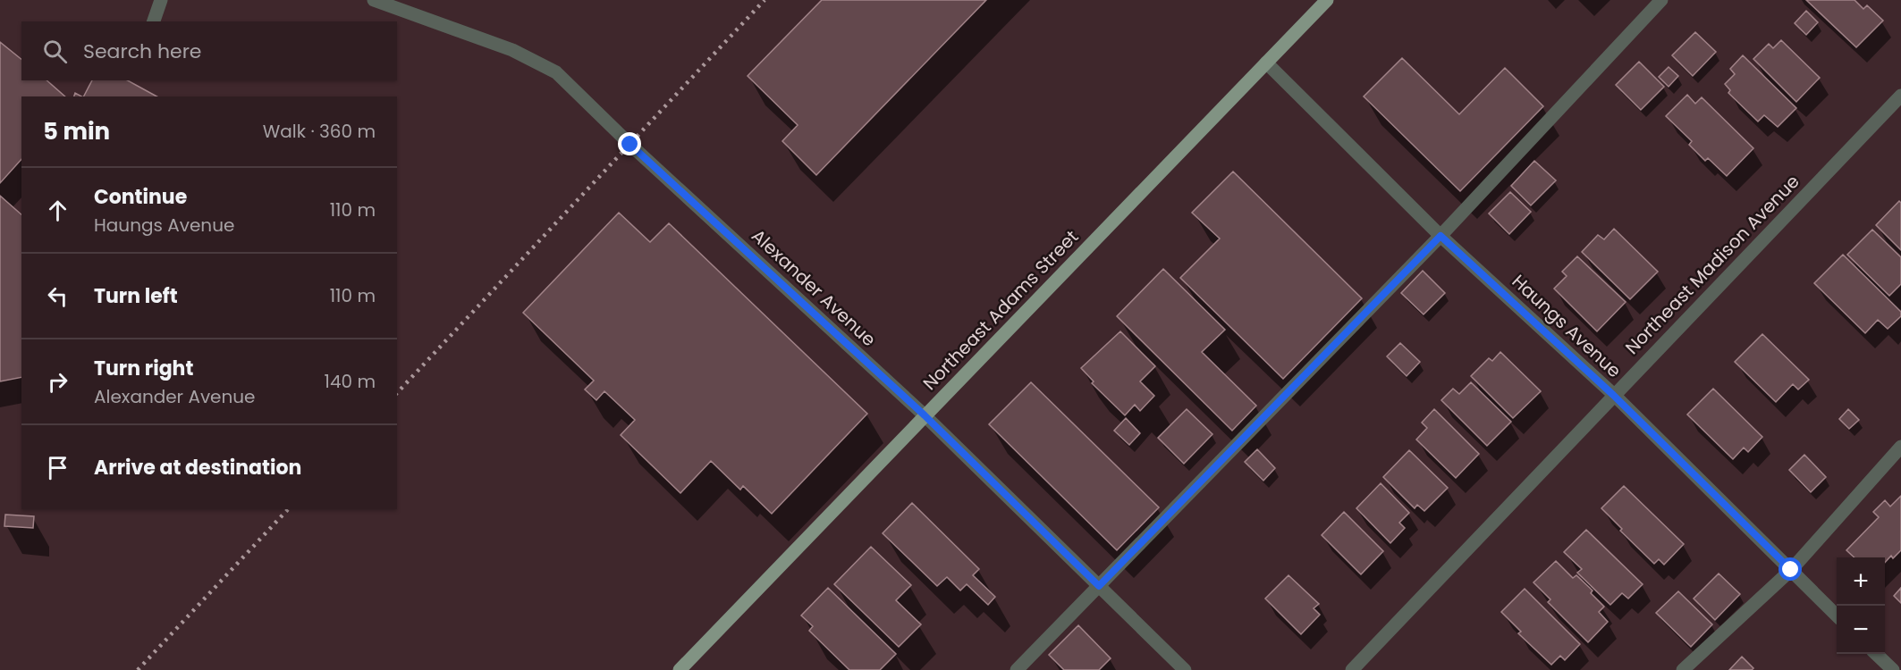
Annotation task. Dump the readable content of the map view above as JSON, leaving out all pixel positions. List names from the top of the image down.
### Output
{
  "streets": {
    "main road": ["Northeast Adams Street"],
    "street": ["Northeast Madison Avenue", "Alexander Avenue", "Haungs Avenue"]
  },
  "crossings": [
    ["Northeast Madison Avenue", "Haungs Avenue"],
    ["Alexander Avenue", "Northeast Adams Street"],
    ["Northeast Adams Street", "Haungs Avenue"]
  ],
  "page": {
    "search": "Search here",
    "heading": ["5 min", "Walk · 360 m"],
    "list": [
      ["Continue", "Haungs Avenue", "110 m"],
      ["Turn left", "110 m"],
      ["Turn right", "Alexander Avenue", "140 m"],
      "Arrive at destination"
    ],
    "map_buttons": ["+", "−"]
  }
}
